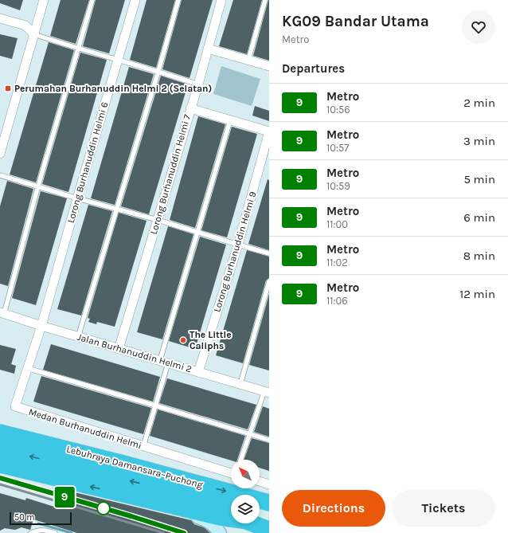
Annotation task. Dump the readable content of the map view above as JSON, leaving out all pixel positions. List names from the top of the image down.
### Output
{
  "streets": {
    "highway": ["Lebuhraya Damansara–Puchong"],
    "street": [
      "Lorong Burhanuddin Helmi 6",
      "Lorong Burhanuddin Helmi 7",
      "Lorong Burhanuddin Helmi 9",
      "Jalan Burhanuddin Helmi 2",
      "Medan Burhanuddin Helmi"
    ]
  },
  "crossings": [
    ["Lorong Burhanuddin Helmi 6", "Jalan Burhanuddin Helmi 2"],
    ["Lorong Burhanuddin Helmi 6", "Medan Burhanuddin Helmi"],
    ["Lorong Burhanuddin Helmi 7", "Jalan Burhanuddin Helmi 2"],
    ["Lorong Burhanuddin Helmi 9", "Jalan Burhanuddin Helmi 2"],
    ["Jalan Burhanuddin Helmi 2", "Medan Burhanuddin Helmi"]
  ],
  "places": {
    "transit": ["Perumahan Burhanuddin Helmi 2 (Selatan)"],
    "other": ["The Little Caliphs"]
  },
  "lines": ["metro line 9"],
  "scale_bar": "50 m",
  "north": "top left",
  "page": {
    "on_map": "9",
    "heading": [
      ["KG09 Bandar Utama", "Metro"],
      "Departures"
    ],
    "list": [
      {
        "mark": "9",
        "name": "Metro",
        "note": "10:56",
        "value": "2 min"
      },
      {
        "mark": "9",
        "name": "Metro",
        "note": "10:57",
        "value": "3 min"
      },
      {
        "mark": "9",
        "name": "Metro",
        "note": "10:59",
        "value": "5 min"
      },
      {
        "mark": "9",
        "name": "Metro",
        "note": "11:00",
        "value": "6 min"
      },
      {
        "mark": "9",
        "name": "Metro",
        "note": "11:02",
        "value": "8 min"
      },
      {
        "mark": "9",
        "name": "Metro",
        "note": "11:06",
        "value": "12 min"
      }
    ],
    "buttons": ["Directions", "Tickets"],
    "scale": "50 m"
  }
}
